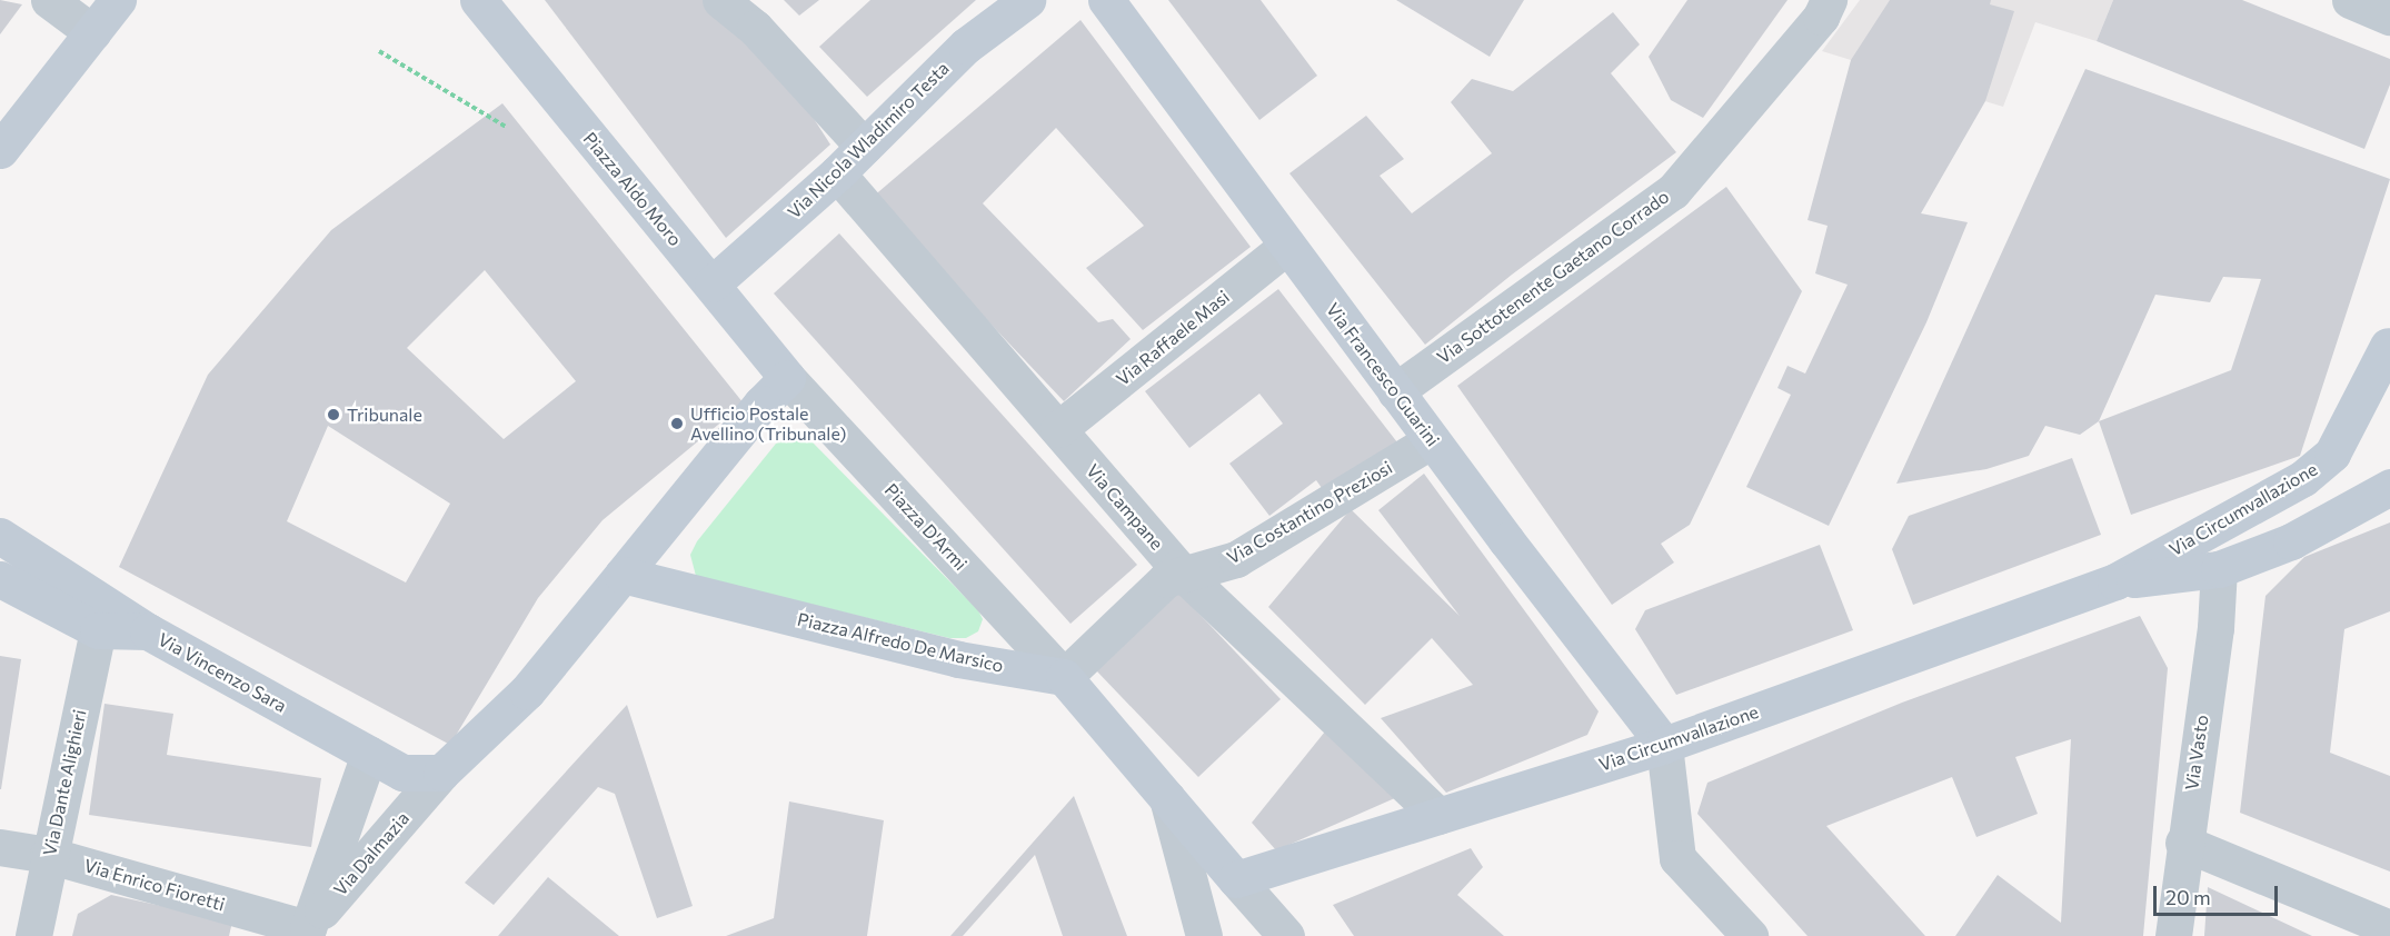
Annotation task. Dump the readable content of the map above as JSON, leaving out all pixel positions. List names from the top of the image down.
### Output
{
  "streets": {
    "street": [
      "Via Nicola Wladimiro Testa",
      "Piazza Aldo Moro",
      "Via Sottotenente Gaetano Corrado",
      "Via Raffaele Masi",
      "Via Francesco Guarini",
      "Via Campane",
      "Via Circumvallazione",
      "Via Costantino Preziosi",
      "Piazza D'Armi",
      "Piazza Alfredo De Marsico",
      "Via Vincenzo Sara",
      "Via Vasto",
      "Via Dante Alighieri",
      "Via Dalmazia",
      "Via Enrico Fioretti"
    ]
  },
  "crossings": [
    ["Via Nicola Wladimiro Testa", "Piazza Aldo Moro"],
    ["Via Nicola Wladimiro Testa", "Via Campane"],
    ["Piazza Aldo Moro", "Piazza D'Armi"],
    ["Via Sottotenente Gaetano Corrado", "Via Francesco Guarini"],
    ["Via Raffaele Masi", "Via Francesco Guarini"],
    ["Via Raffaele Masi", "Via Campane"],
    ["Via Francesco Guarini", "Via Circumvallazione"],
    ["Via Francesco Guarini", "Via Costantino Preziosi"],
    ["Via Campane", "Via Circumvallazione"],
    ["Via Campane", "Via Costantino Preziosi"],
    ["Via Circumvallazione", "Via Vasto"],
    ["Via Costantino Preziosi", "Piazza D'Armi"],
    ["Via Costantino Preziosi", "Piazza Alfredo De Marsico"],
    ["Piazza D'Armi", "Piazza Alfredo De Marsico"],
    ["Via Vincenzo Sara", "Via Dante Alighieri"],
    ["Via Vincenzo Sara", "Via Dalmazia"],
    ["Via Dante Alighieri", "Via Enrico Fioretti"],
    ["Via Dalmazia", "Via Enrico Fioretti"]
  ],
  "places": ["Tribunale", "Ufficio Postale Avellino (Tribunale)"],
  "scale_bar": "20 m"
}
